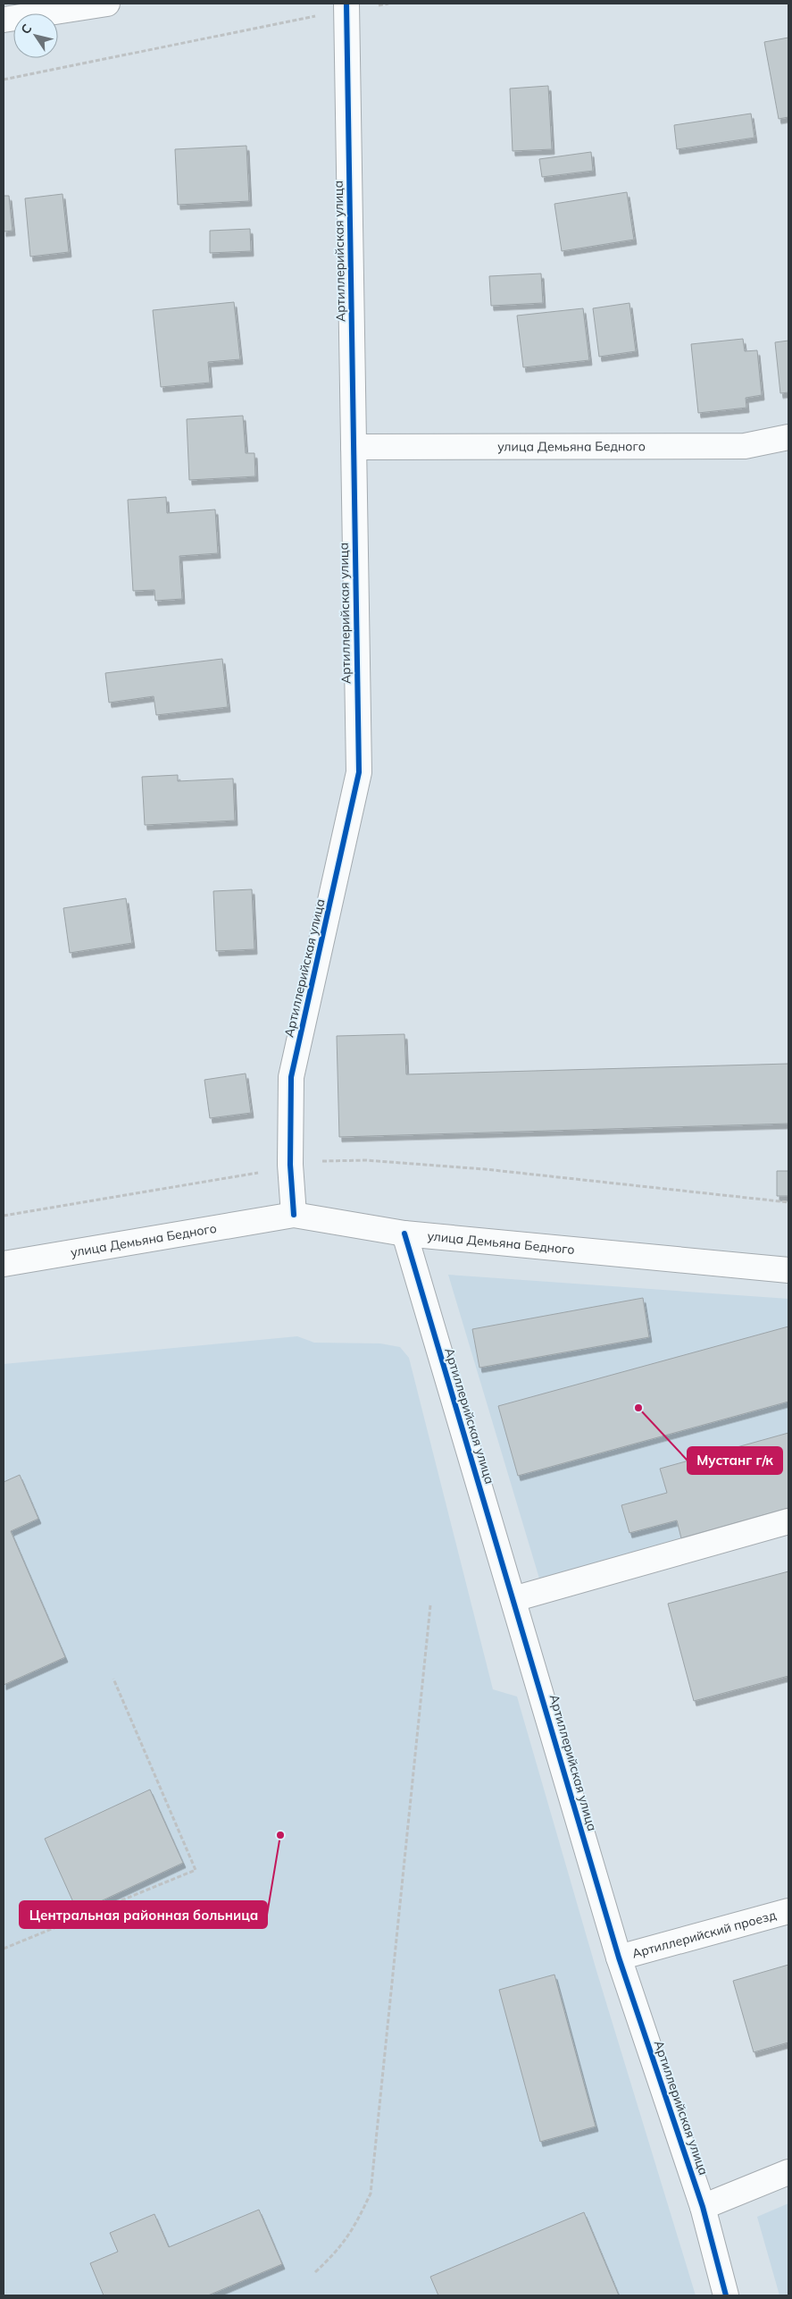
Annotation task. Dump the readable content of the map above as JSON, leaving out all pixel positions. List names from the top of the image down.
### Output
{
  "streets": {
    "street": ["Артиллерийская улица", "улица Демьяна Бедного", "Артиллерийский проезд"]
  },
  "crossings": [
    ["Артиллерийская улица", "улица Демьяна Бедного"],
    ["Артиллерийская улица", "Артиллерийский проезд"]
  ],
  "places": ["Мустанг г/к", "Центральная районная больница"],
  "north": "top left"
}
